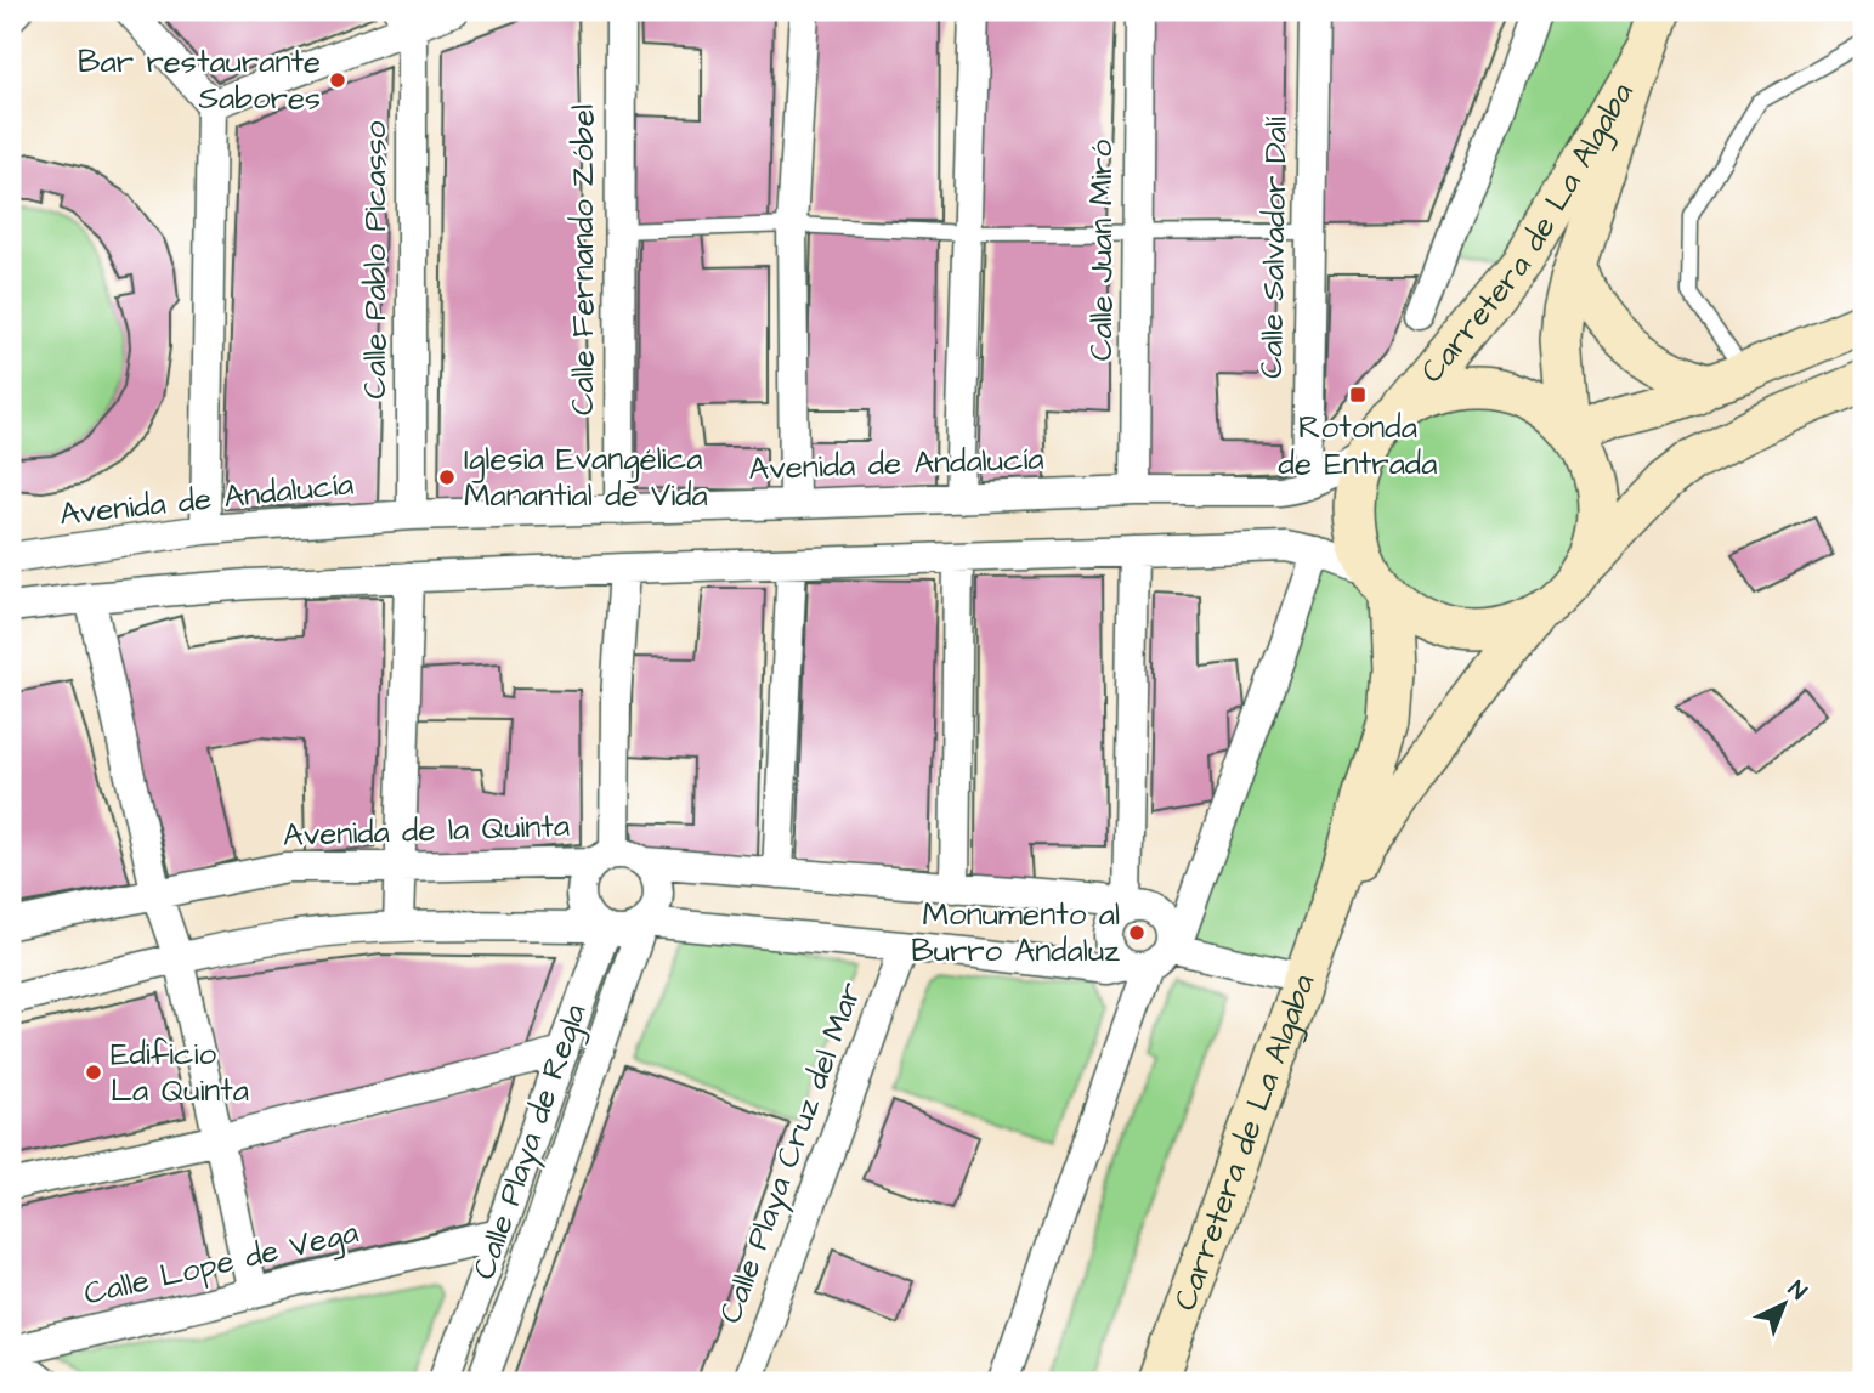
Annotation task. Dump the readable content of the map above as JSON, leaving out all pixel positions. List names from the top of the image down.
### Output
{
  "streets": {
    "main road": ["Carretera de La Algaba"],
    "street": [
      "Calle Salvador Dalí",
      "Calle Juan Miró",
      "Calle Pablo Picasso",
      "Calle Fernando Zóbel",
      "Avenida de Andalucía",
      "Avenida de la Quinta",
      "Calle Playa de Regla",
      "Calle Playa Cruz del Mar",
      "Calle Lope de Vega"
    ]
  },
  "crossings": [
    ["Carretera de La Algaba", "Avenida de Andalucía"],
    ["Calle Salvador Dalí", "Avenida de Andalucía"],
    ["Calle Juan Miró", "Avenida de Andalucía"],
    ["Calle Pablo Picasso", "Avenida de Andalucía"],
    ["Calle Fernando Zóbel", "Avenida de Andalucía"],
    ["Avenida de la Quinta", "Calle Playa de Regla"],
    ["Calle Playa de Regla", "Calle Lope de Vega"]
  ],
  "places": {
    "other": [
      "Bar restaurante Sabores",
      "Iglesia Evangélica Manantial de Vida",
      "Monumento al Burro Andaluz",
      "Edificio La Quinta"
    ],
    "transit": ["Rotonda de Entrada"]
  },
  "north": "top right"
}
